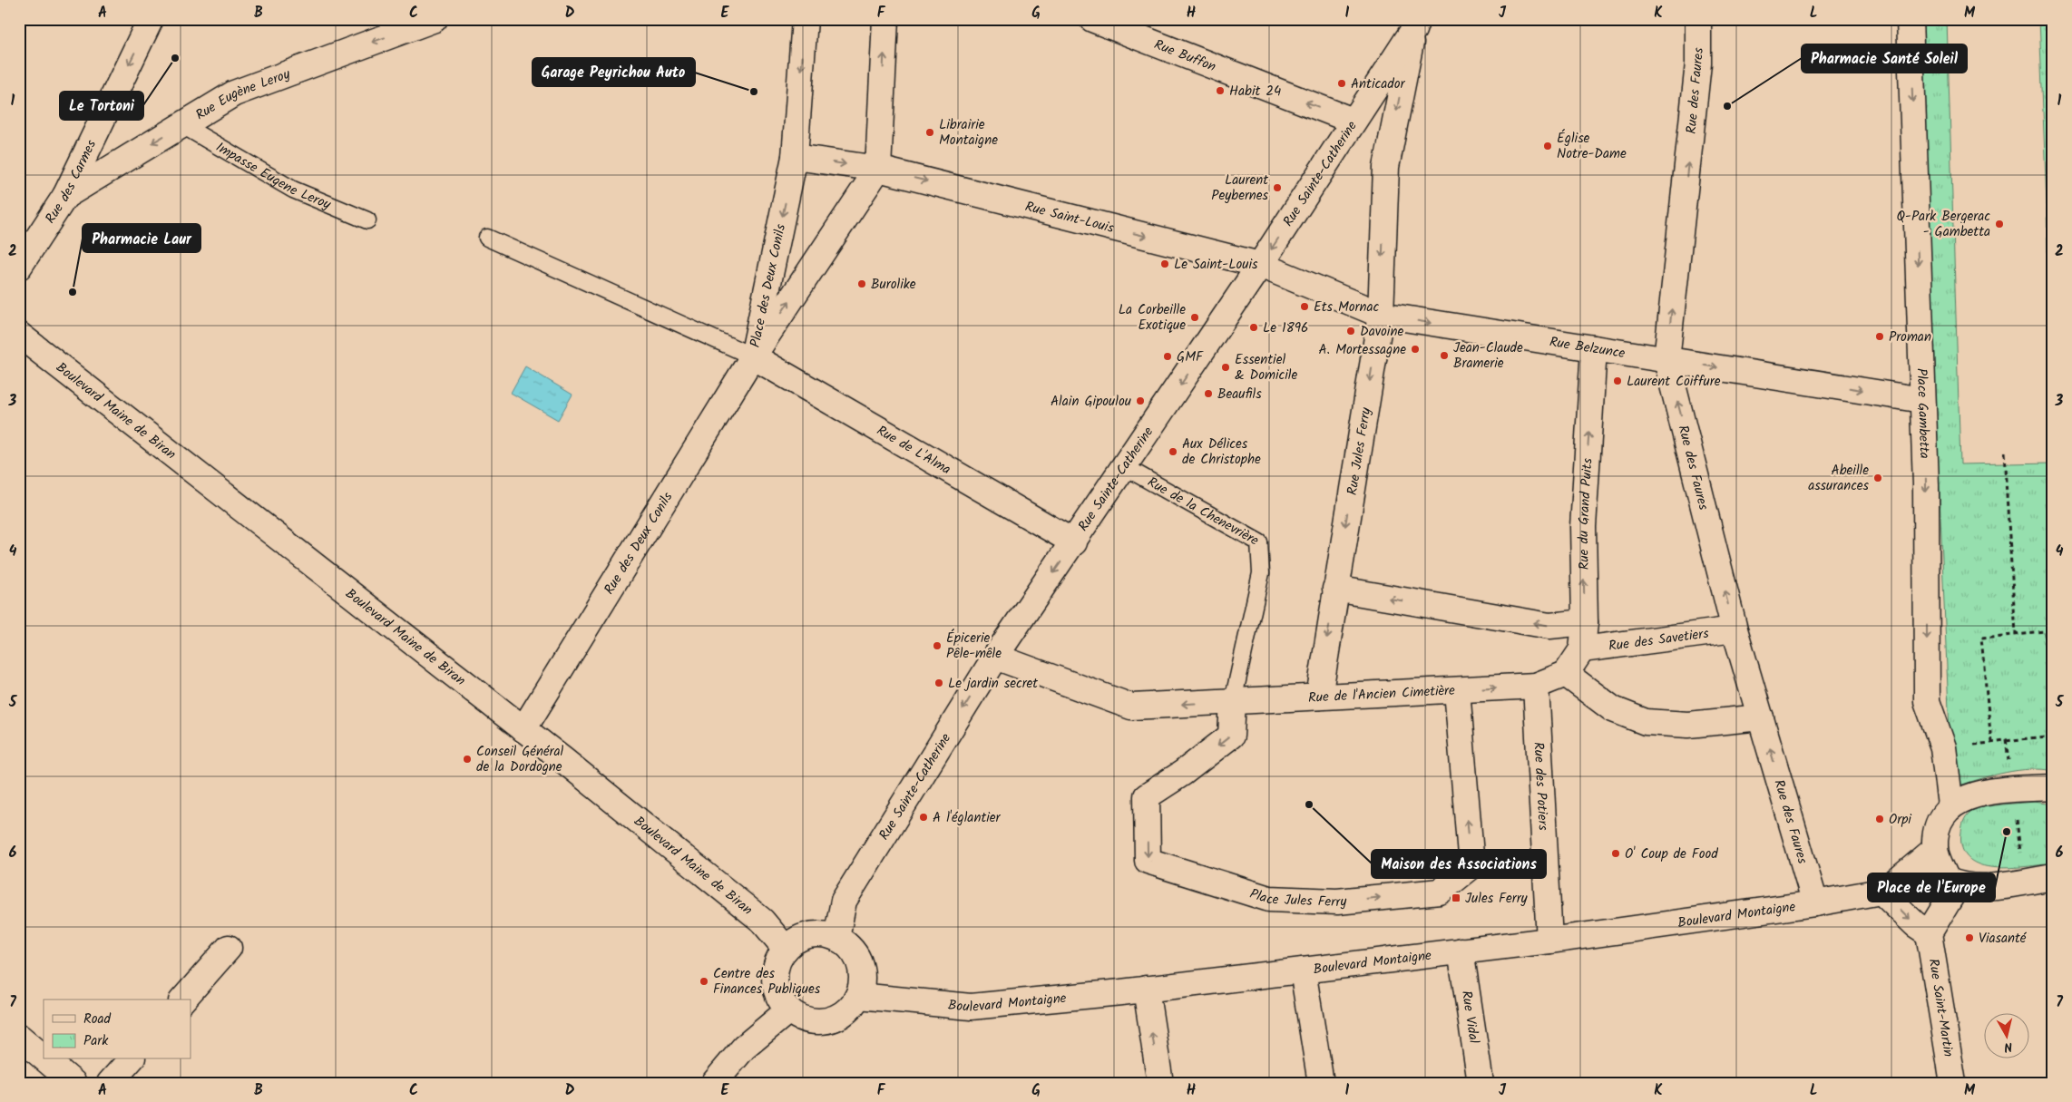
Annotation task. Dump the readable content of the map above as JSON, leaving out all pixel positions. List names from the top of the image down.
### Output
{
  "streets": {
    "street": [
      "Rue Buffon",
      "Rue des Faures",
      "Rue Eugène Leroy",
      "Rue Sainte-Catherine",
      "Rue des Carmes",
      "Rue Saint-Louis",
      "Place des Deux Conils",
      "Rue Belzunce",
      "Boulevard Maine de Biran",
      "Place Gambetta",
      "Rue de L'Alma",
      "Rue Jules Ferry",
      "Rue du Grand Puits",
      "Rue des Deux Conils",
      "Rue des Savetiers",
      "Rue de l'Ancien Cimetière",
      "Rue des Potiers",
      "Place Jules Ferry",
      "Boulevard Montaigne",
      "Rue Saint-Martin",
      "Rue Vidal"
    ],
    "lane": ["Impasse Eugene Leroy", "Rue de la Chenevrière"]
  },
  "crossings": [
    ["Rue Buffon", "Rue Sainte-Catherine"],
    ["Rue des Faures", "Rue Belzunce"],
    ["Rue des Faures", "Rue des Savetiers"],
    ["Rue des Faures", "Boulevard Montaigne"],
    ["Rue Eugène Leroy", "Impasse Eugene Leroy"],
    ["Rue Eugène Leroy", "Rue des Carmes"],
    ["Rue Sainte-Catherine", "Rue Saint-Louis"],
    ["Rue Sainte-Catherine", "Rue Belzunce"],
    ["Rue Sainte-Catherine", "Boulevard Maine de Biran"],
    ["Rue Sainte-Catherine", "Rue de L'Alma"],
    ["Rue Sainte-Catherine", "Rue Jules Ferry"],
    ["Rue Sainte-Catherine", "Rue de la Chenevrière"],
    ["Rue Sainte-Catherine", "Rue de l'Ancien Cimetière"],
    ["Rue Sainte-Catherine", "Boulevard Montaigne"],
    ["Rue Saint-Louis", "Place des Deux Conils"],
    ["Rue Saint-Louis", "Rue Belzunce"],
    ["Place des Deux Conils", "Rue de L'Alma"],
    ["Place des Deux Conils", "Rue des Deux Conils"],
    ["Rue Belzunce", "Place Gambetta"],
    ["Rue Belzunce", "Rue Jules Ferry"],
    ["Rue Belzunce", "Rue du Grand Puits"],
    ["Boulevard Maine de Biran", "Rue des Deux Conils"],
    ["Boulevard Maine de Biran", "Boulevard Montaigne"],
    ["Place Gambetta", "Boulevard Montaigne"],
    ["Rue de L'Alma", "Rue des Deux Conils"],
    ["Rue de la Chenevrière", "Rue de l'Ancien Cimetière"],
    ["Rue de la Chenevrière", "Place Jules Ferry"],
    ["Rue du Grand Puits", "Rue des Savetiers"],
    ["Rue du Grand Puits", "Rue de l'Ancien Cimetière"],
    ["Rue de l'Ancien Cimetière", "Rue des Potiers"],
    ["Rue de l'Ancien Cimetière", "Place Jules Ferry"],
    ["Rue des Potiers", "Boulevard Montaigne"],
    ["Boulevard Montaigne", "Rue Vidal"]
  ],
  "one_way": [
    "Rue Buffon",
    "Rue des Faures",
    "Rue Eugène Leroy",
    "Rue Sainte-Catherine",
    "Rue des Carmes",
    "Rue Saint-Louis",
    "Rue Belzunce",
    "Place Gambetta",
    "Rue Jules Ferry",
    "Rue du Grand Puits"
  ],
  "places": {
    "other": [
      "Le Tortoni",
      "Anticador",
      "Habit 24",
      "Garage Peyrichou Auto",
      "Pharmacie Santé Soleil",
      "Librairie Montaigne",
      "Église Notre-Dame",
      "Laurent Peybernes",
      "Q-Park Bergerac - Gambetta",
      "Le Saint-Louis",
      "Burolike",
      "Pharmacie Laur",
      "Ets Mornac",
      "La Corbeille Exotique",
      "Le 1896",
      "Davoine",
      "Proman",
      "A. Mortessagne",
      "Jean-Claude Bramerie",
      "GMF",
      "Essentiel & Domicile",
      "Laurent Coiffure",
      "Beaufils",
      "Alain Gipoulou",
      "Aux Délices de Christophe",
      "Abeille assurances",
      "Épicerie Pêle-mêle",
      "Le jardin secret",
      "Conseil Général de la Dordogne",
      "Maison des Associations",
      "A l'églantier",
      "Orpi",
      "Place de l'Europe",
      "O' Coup de Food",
      "Viasanté",
      "Centre des Finances Publiques"
    ],
    "transit": ["Jules Ferry"]
  },
  "legend": ["Road", "Park"],
  "north": "bottom",
  "grid": {
    "columns": [
      "A",
      "B",
      "C",
      "D",
      "E",
      "F",
      "G",
      "H",
      "I",
      "J",
      "K",
      "L",
      "M"
    ],
    "rows": [
      "1",
      "2",
      "3",
      "4",
      "5",
      "6",
      "7"
    ]
  }
}
